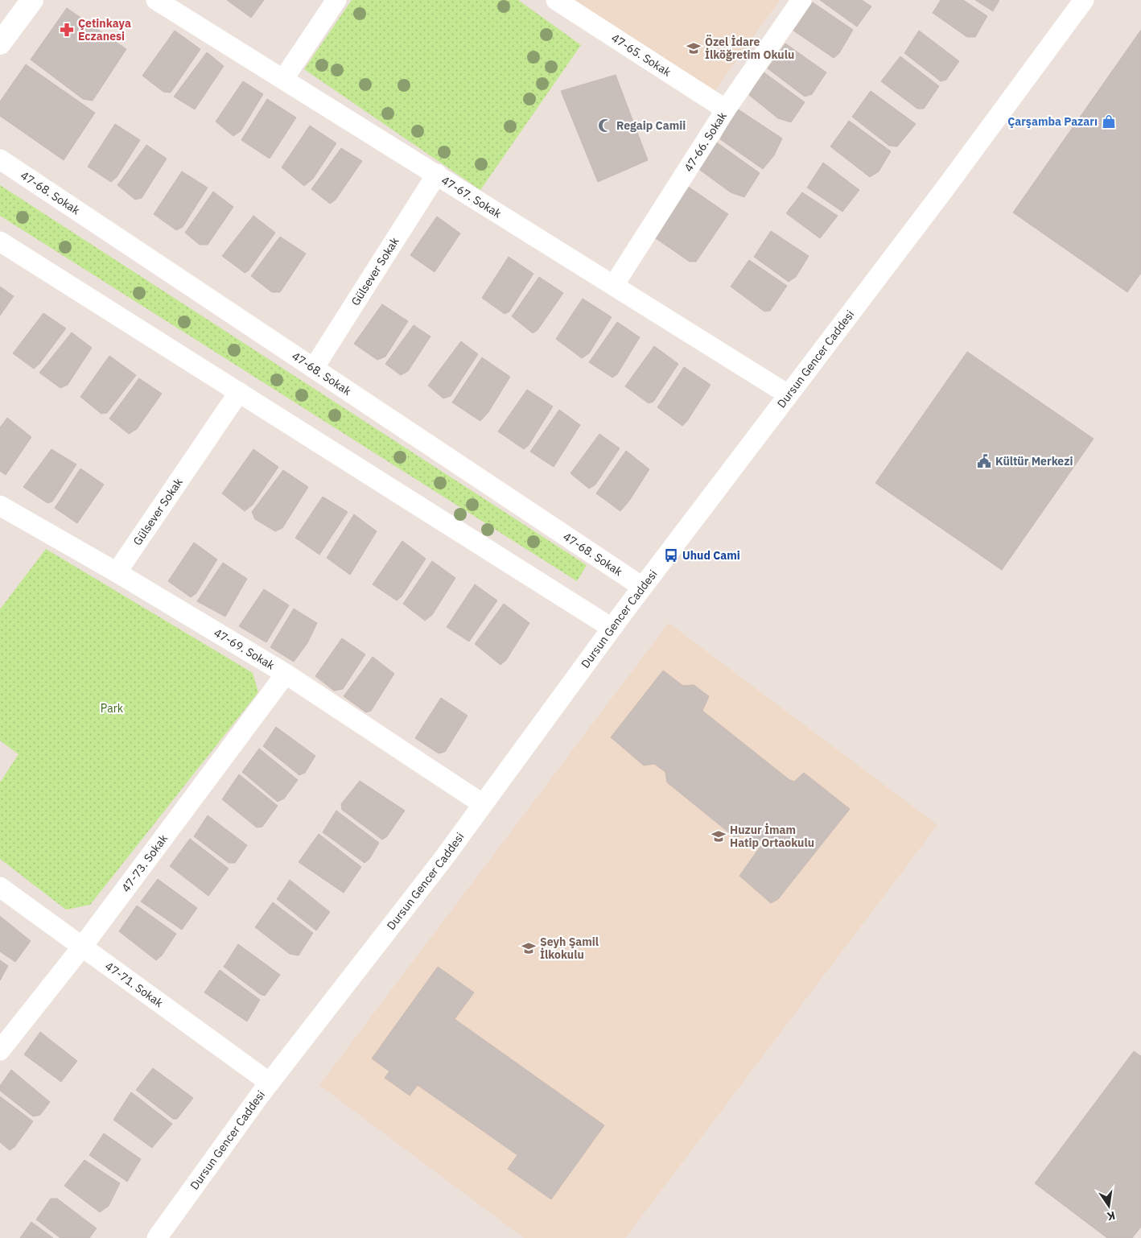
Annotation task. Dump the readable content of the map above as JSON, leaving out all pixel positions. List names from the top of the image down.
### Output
{
  "streets": {
    "street": [
      "47-65. Sokak",
      "47-66. Sokak",
      "47-68. Sokak",
      "47-67. Sokak",
      "Gülsever Sokak",
      "Dursun Gencer Caddesi",
      "47-69. Sokak",
      "47-73. Sokak",
      "47-71. Sokak"
    ]
  },
  "crossings": [
    ["47-65. Sokak", "47-66. Sokak"],
    ["47-66. Sokak", "47-67. Sokak"],
    ["47-68. Sokak", "Gülsever Sokak"],
    ["47-68. Sokak", "Dursun Gencer Caddesi"],
    ["47-67. Sokak", "Gülsever Sokak"],
    ["47-67. Sokak", "Dursun Gencer Caddesi"],
    ["Gülsever Sokak", "47-69. Sokak"],
    ["Dursun Gencer Caddesi", "47-69. Sokak"],
    ["Dursun Gencer Caddesi", "47-71. Sokak"],
    ["47-69. Sokak", "47-73. Sokak"],
    ["47-73. Sokak", "47-71. Sokak"]
  ],
  "parks": ["Park"],
  "places": {
    "pharmacy": ["Çetinkaya Eczanesi"],
    "school or university": ["Özel İdare İlköğretim Okulu", "Huzur İmam Hatip Ortaokulu", "Şeyh Şamil İlkokulu"],
    "shop": ["Çarşamba Pazarı"],
    "mosque": ["Regaip Camii"],
    "public building": ["Kültür Merkezi"],
    "bus stop": ["Uhud Cami"]
  },
  "north": "bottom"
}
